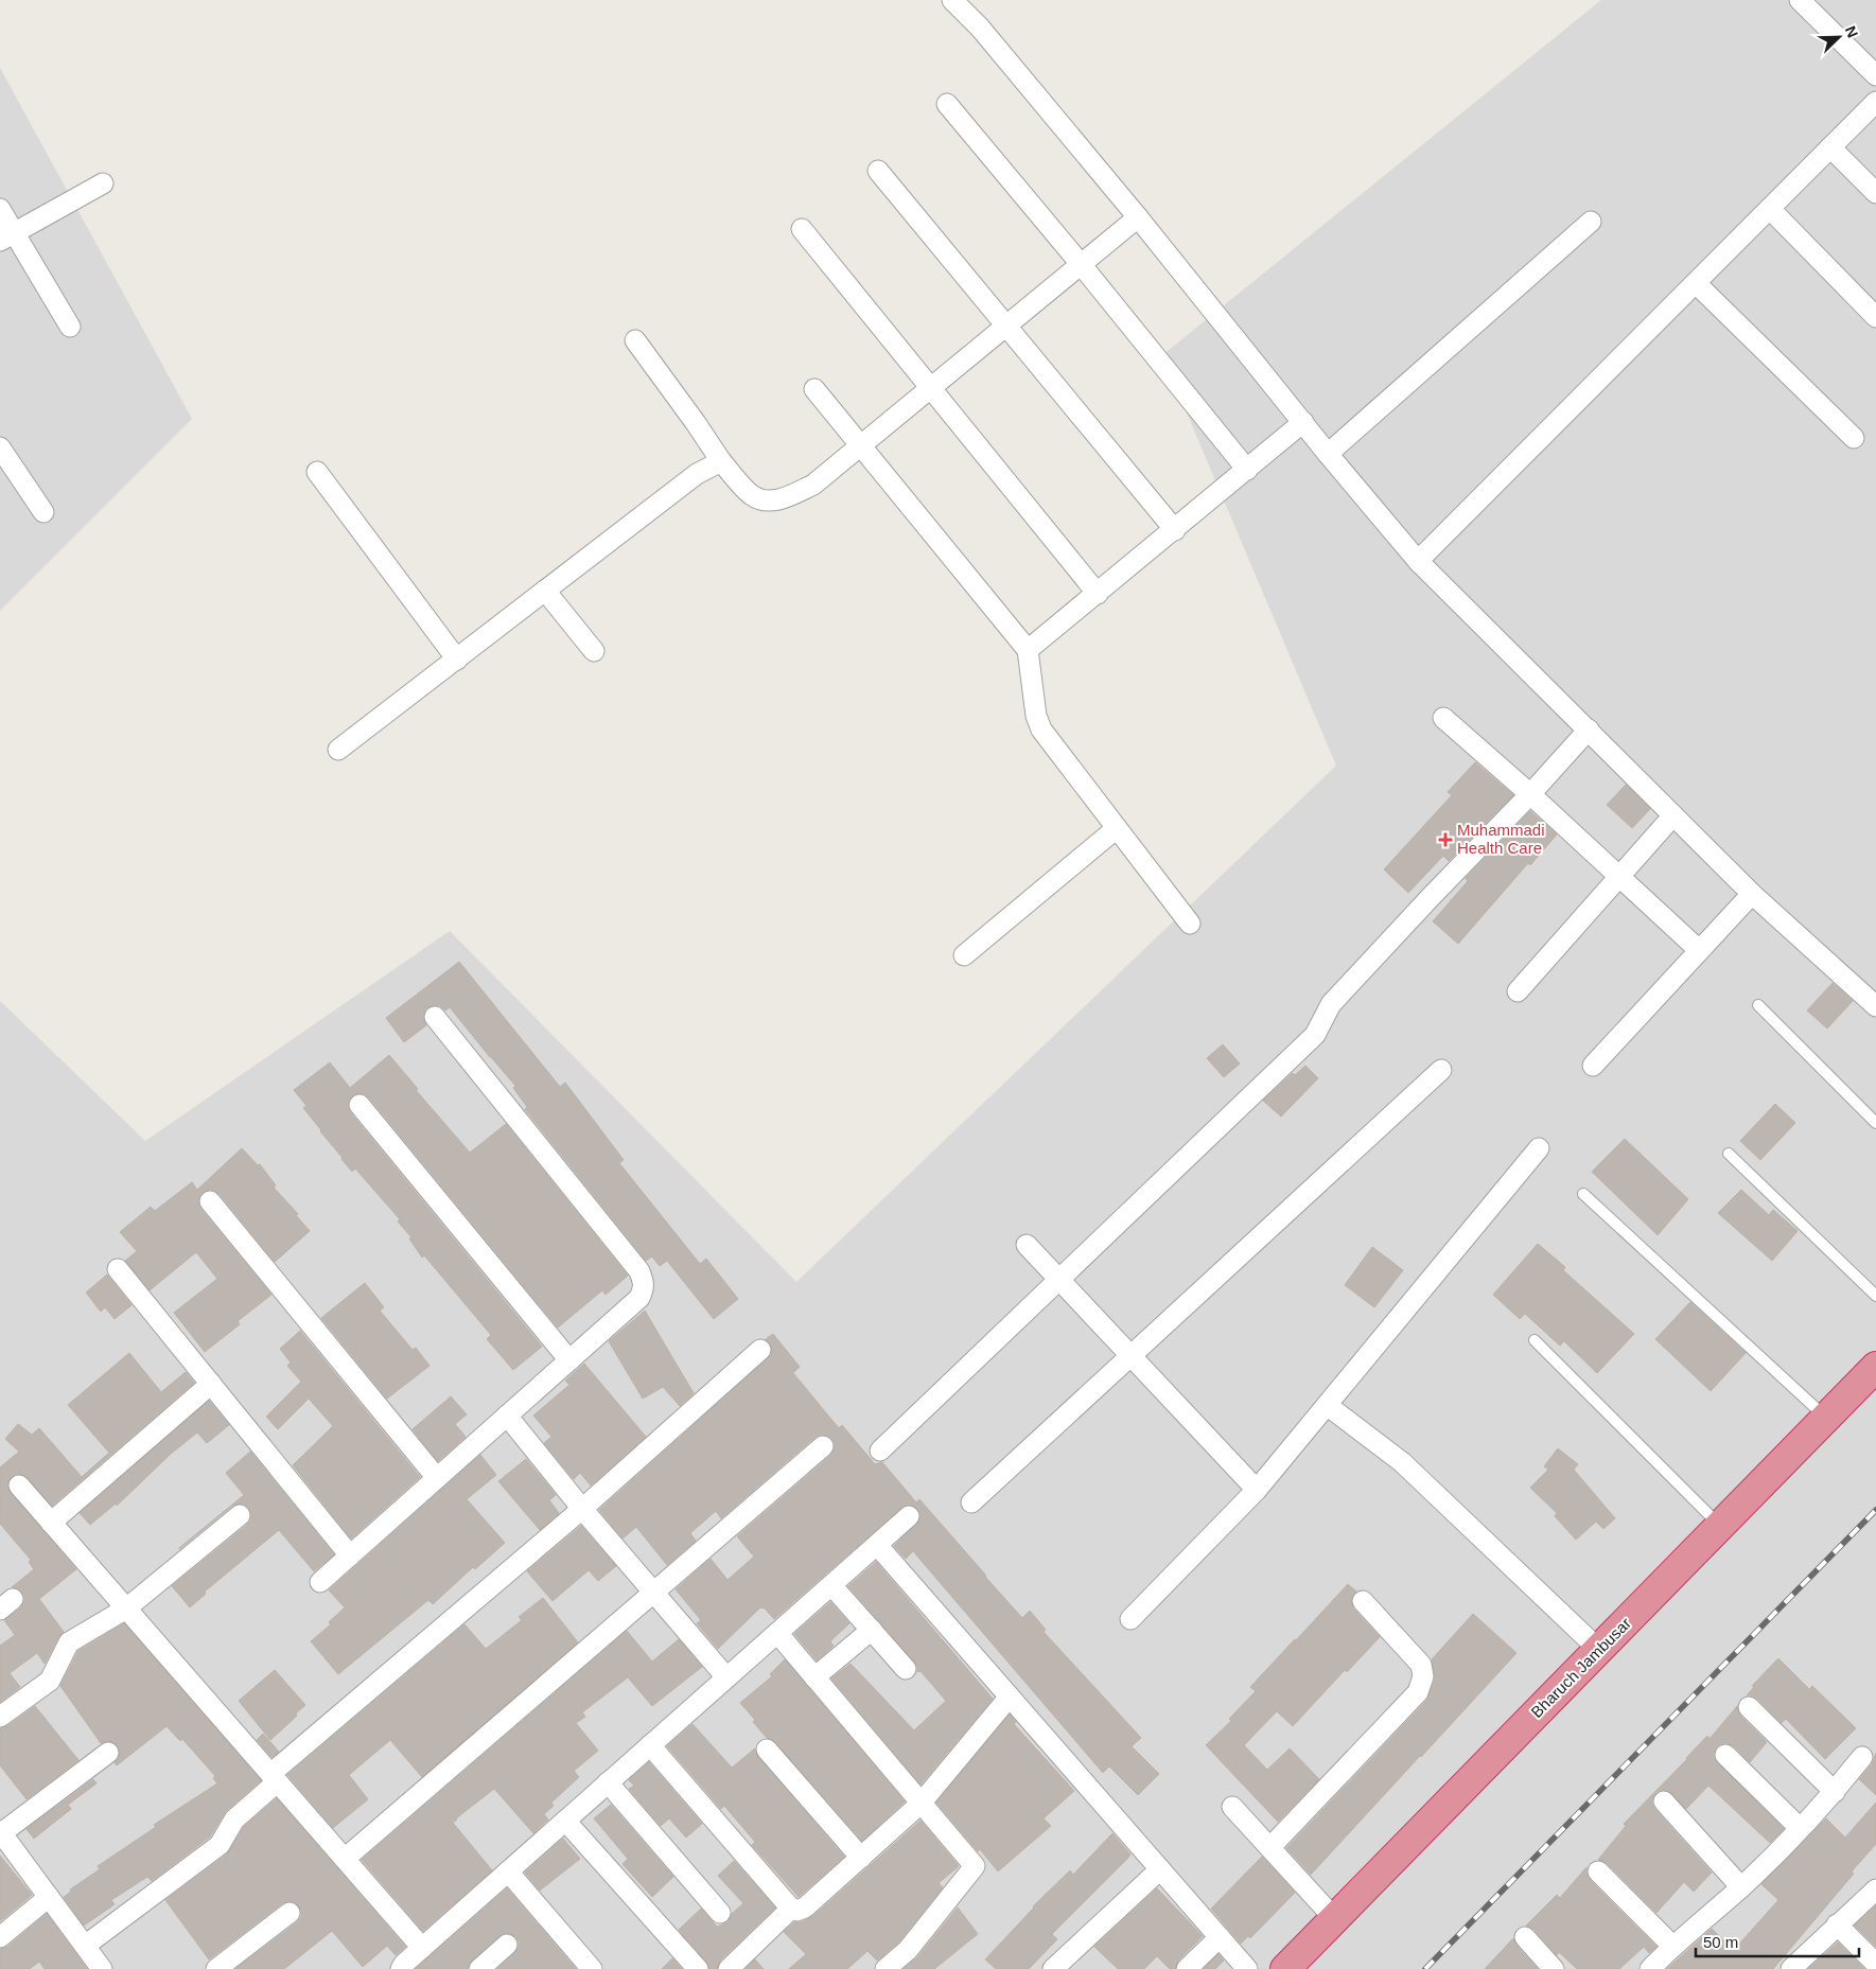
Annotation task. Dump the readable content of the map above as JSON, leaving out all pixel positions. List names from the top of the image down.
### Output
{
  "streets": {
    "highway": ["Bharuch Jambusar"]
  },
  "places": {
    "health": ["Muhammadi Health Care"]
  },
  "scale_bar": "50 m",
  "north": "top right"
}
